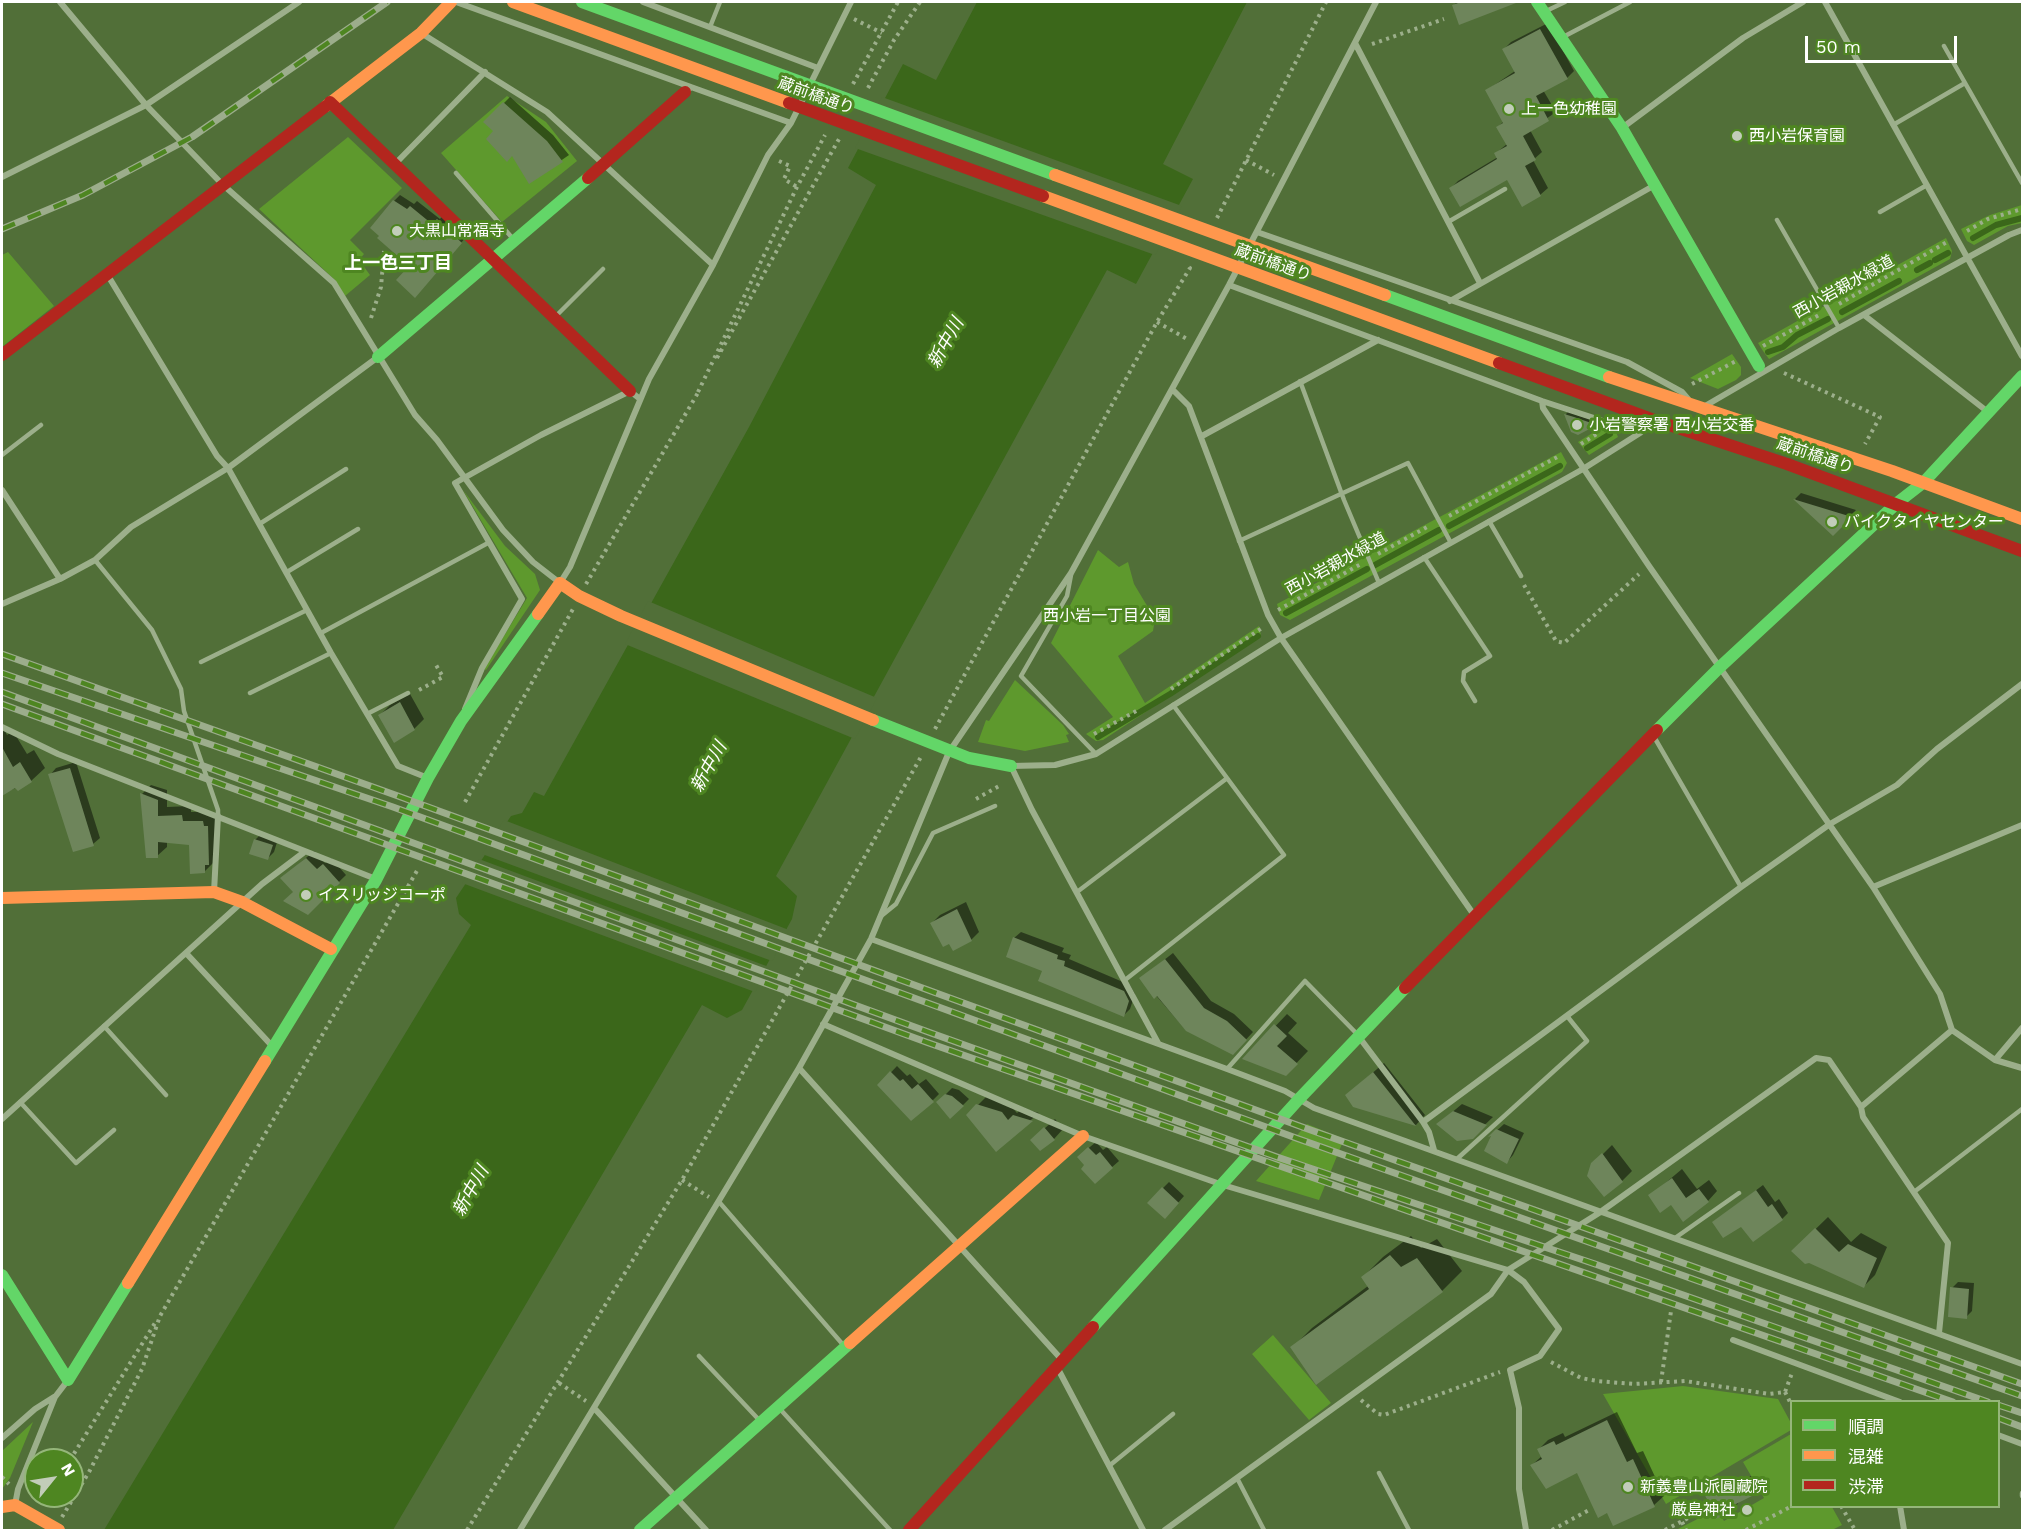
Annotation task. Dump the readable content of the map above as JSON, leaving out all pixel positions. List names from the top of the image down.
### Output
{
  "streets": {
    "street": ["蔵前橋通り"],
    "path": ["西小岩親水緑道"]
  },
  "districts": ["上一色三丁目"],
  "water": ["新中川"],
  "parks": ["西小岩一丁目公園"],
  "places": [
    "上一色幼稚園",
    "西小岩保育園",
    "大黒山常福寺",
    "小岩警察署 西小岩交番",
    "バイクタイヤセンター",
    "イスリッジコーポ",
    "新義豊山派圓藏院",
    "厳島神社"
  ],
  "legend": ["順調", "混雑", "渋滞"],
  "scale_bar": "50 m",
  "north": "top right"
}
